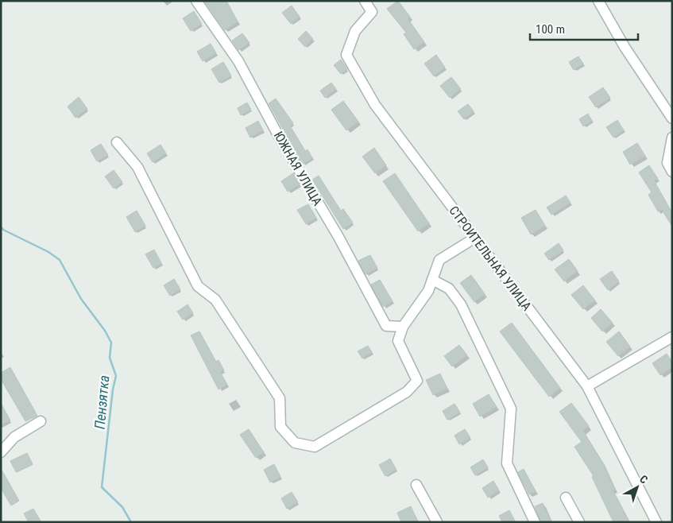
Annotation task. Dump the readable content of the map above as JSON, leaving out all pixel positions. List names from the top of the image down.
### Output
{
  "streets": {
    "street": ["ЮЖНАЯ УЛИЦА", "СТРОИТЕЛЬНАЯ УЛИЦА"]
  },
  "water": ["Пензятка"],
  "scale_bar": "100 m",
  "north": "top right"
}
